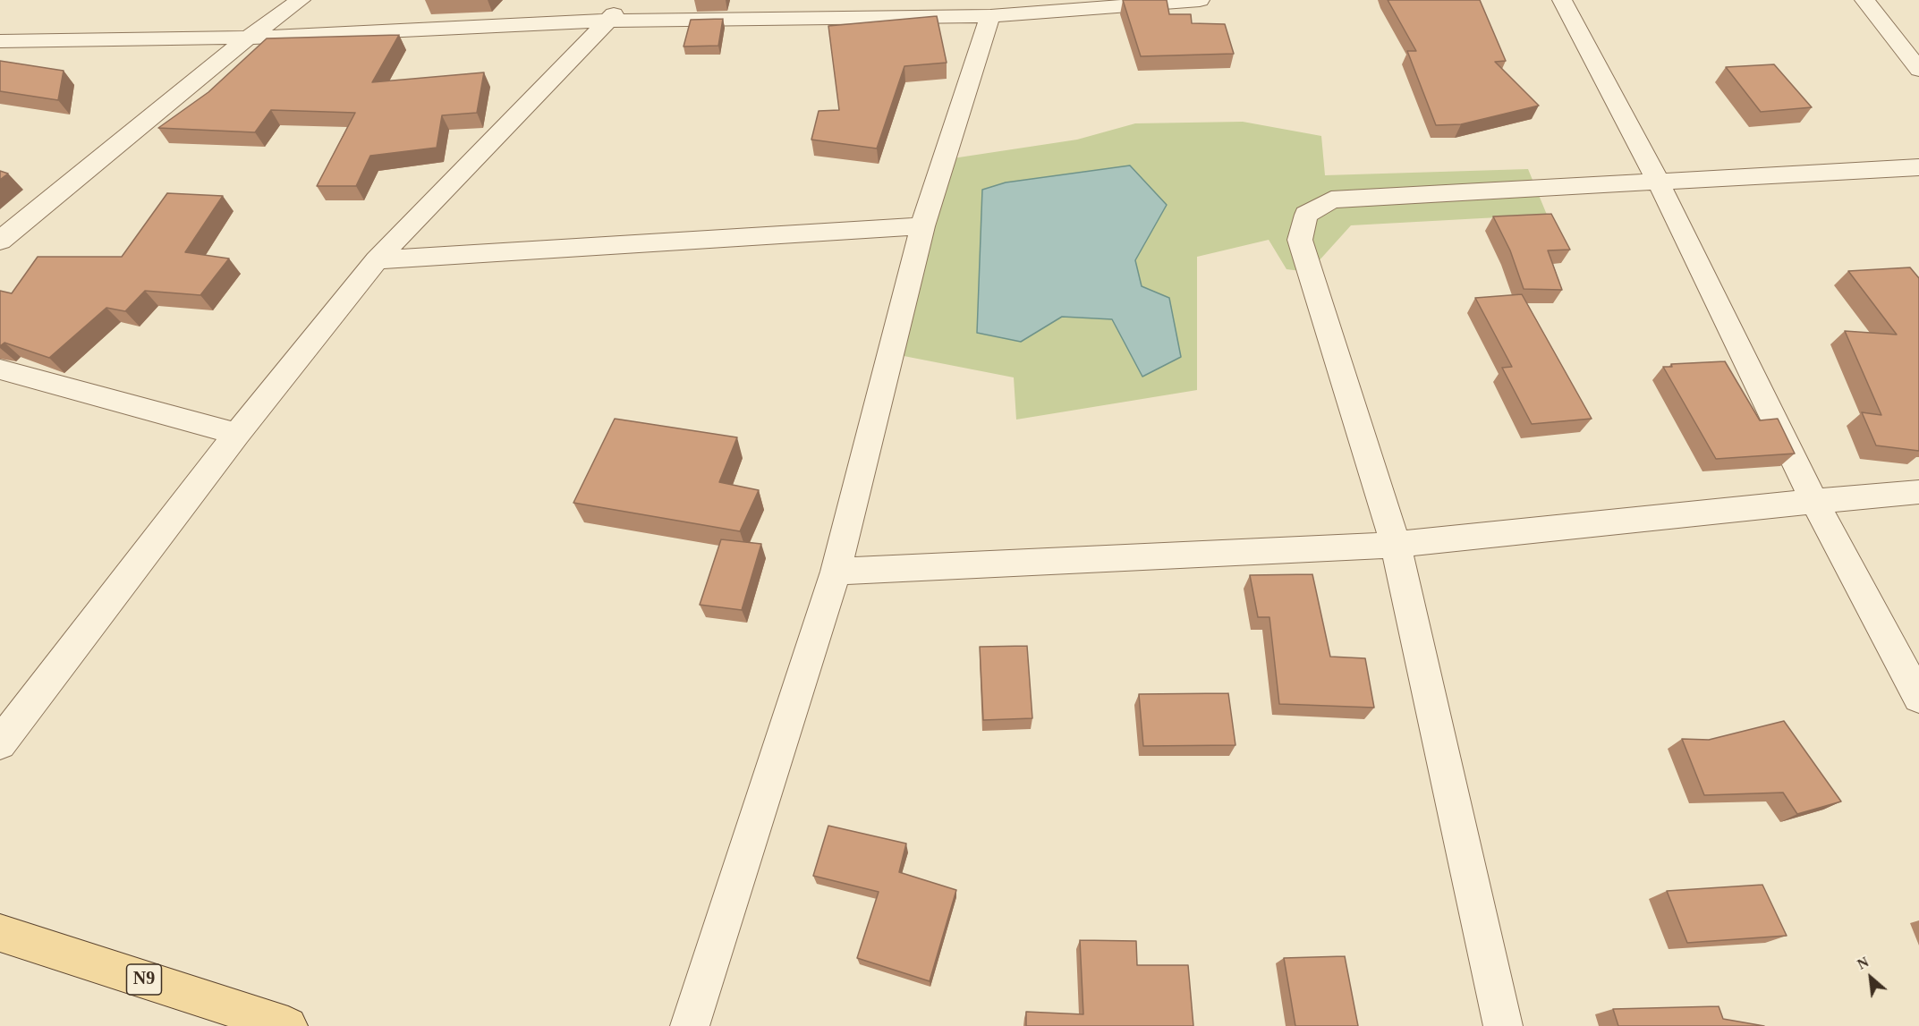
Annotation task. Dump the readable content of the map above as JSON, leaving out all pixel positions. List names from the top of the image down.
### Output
{
  "streets": {
    "main road": ["N9"]
  },
  "north": "top left"
}
